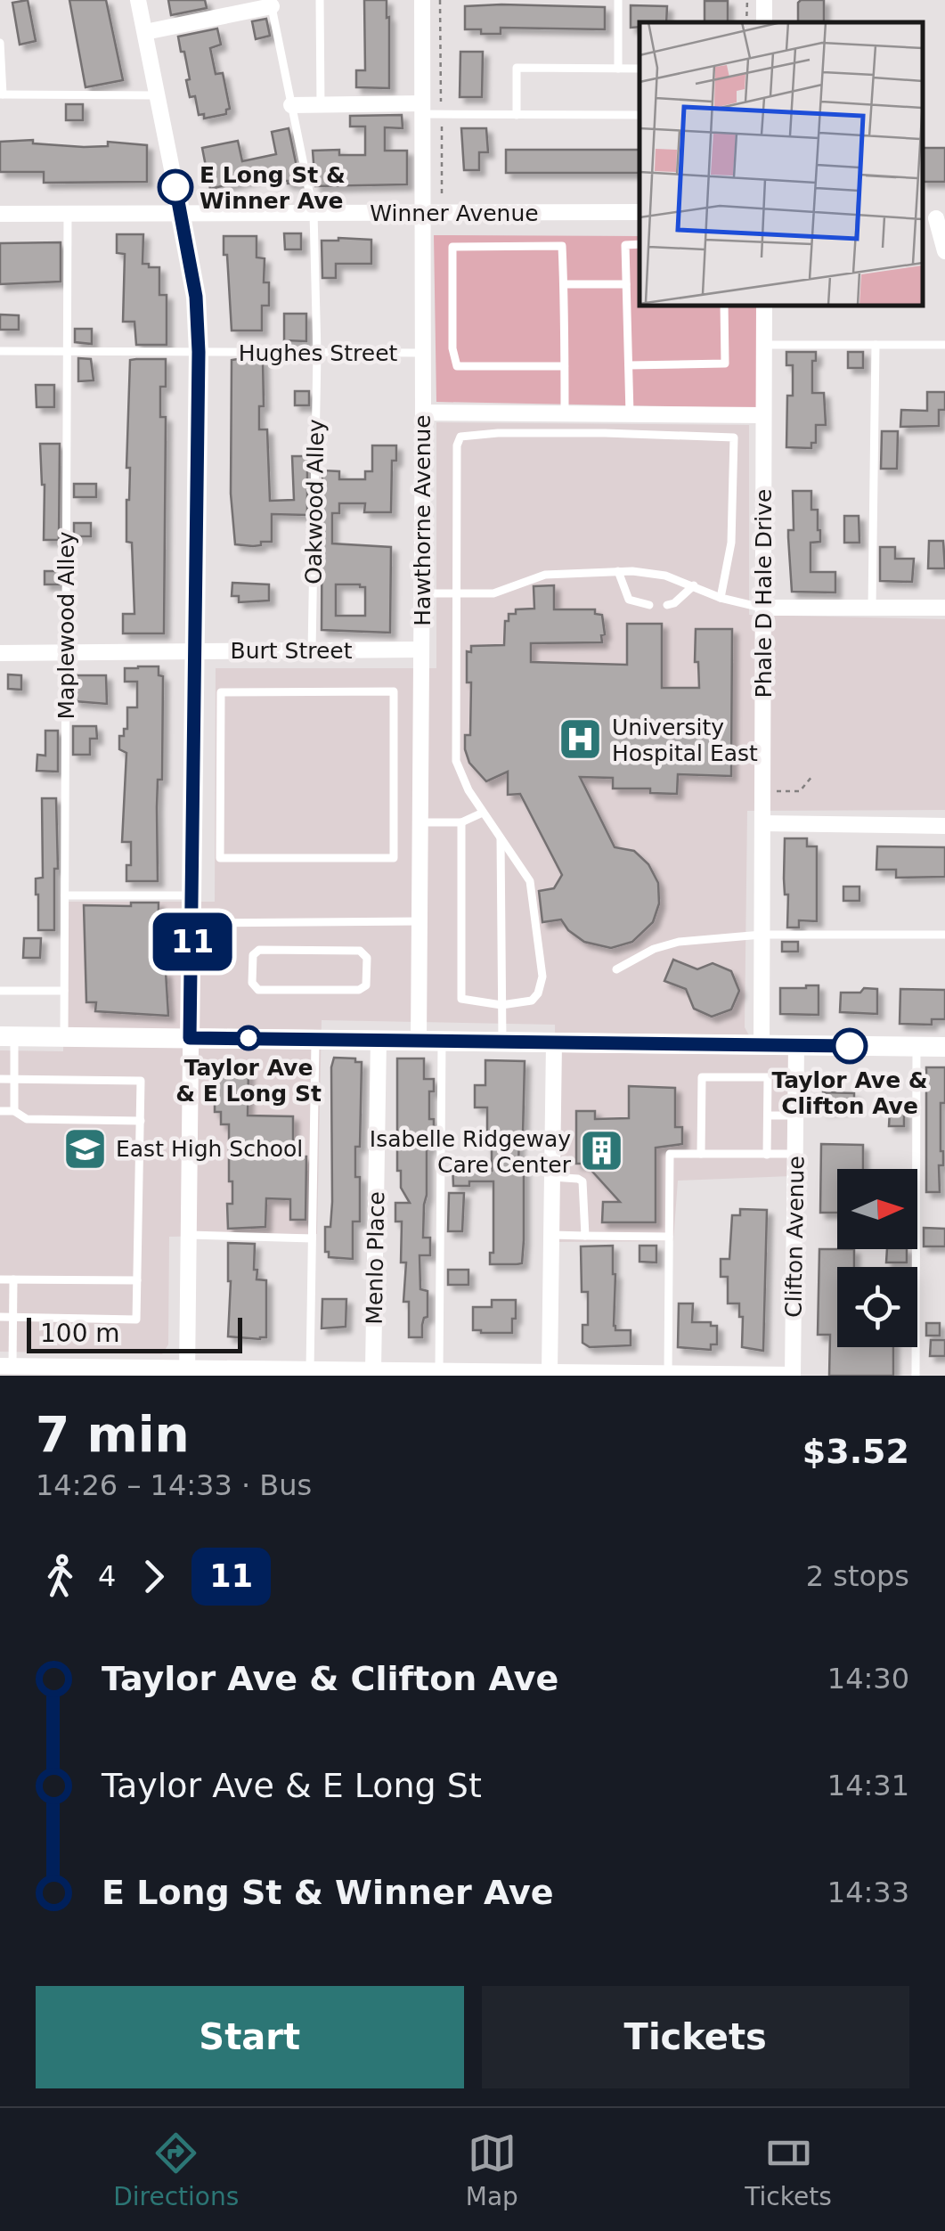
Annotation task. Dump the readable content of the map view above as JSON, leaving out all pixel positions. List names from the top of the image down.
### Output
{
  "streets": {
    "street": [
      "Winner Avenue",
      "Hawthorne Avenue",
      "Phale D Hale Drive",
      "Burt Street",
      "Clifton Avenue",
      "Menlo Place"
    ],
    "lane": ["Hughes Street", "Oakwood Alley", "Maplewood Alley"]
  },
  "crossings": [
    ["Winner Avenue", "Oakwood Alley"],
    ["Winner Avenue", "Hawthorne Avenue"],
    ["Winner Avenue", "Maplewood Alley"],
    ["Hughes Street", "Oakwood Alley"],
    ["Hughes Street", "Hawthorne Avenue"],
    ["Hughes Street", "Maplewood Alley"],
    ["Oakwood Alley", "Burt Street"],
    ["Hawthorne Avenue", "Burt Street"],
    ["Maplewood Alley", "Burt Street"]
  ],
  "places": {
    "other": ["E Long St & Winner Ave", "Taylor Ave & E Long St", "Taylor Ave & Clifton Ave"],
    "hospital": ["University Hospital East"],
    "school or university": ["East High School"],
    "building": ["Isabelle Ridgeway Care Center"]
  },
  "lines": ["bus line 11"],
  "scale_bar": "100 m",
  "north": "right",
  "page": {
    "on_map": "11",
    "scale": "100 m",
    "heading": ["7 min", "14:26 – 14:33 · Bus", "$3.52"],
    "legs": ["4", "11", "2 stops"],
    "list": [
      {
        "name": "Taylor Ave & Clifton Ave",
        "value": "14:30"
      },
      {
        "name": "Taylor Ave & E Long St",
        "value": "14:31"
      },
      {
        "name": "E Long St & Winner Ave",
        "value": "14:33"
      }
    ],
    "buttons": ["Start", "Tickets"],
    "tabs": ["Directions", "Map", "Tickets"]
  }
}
